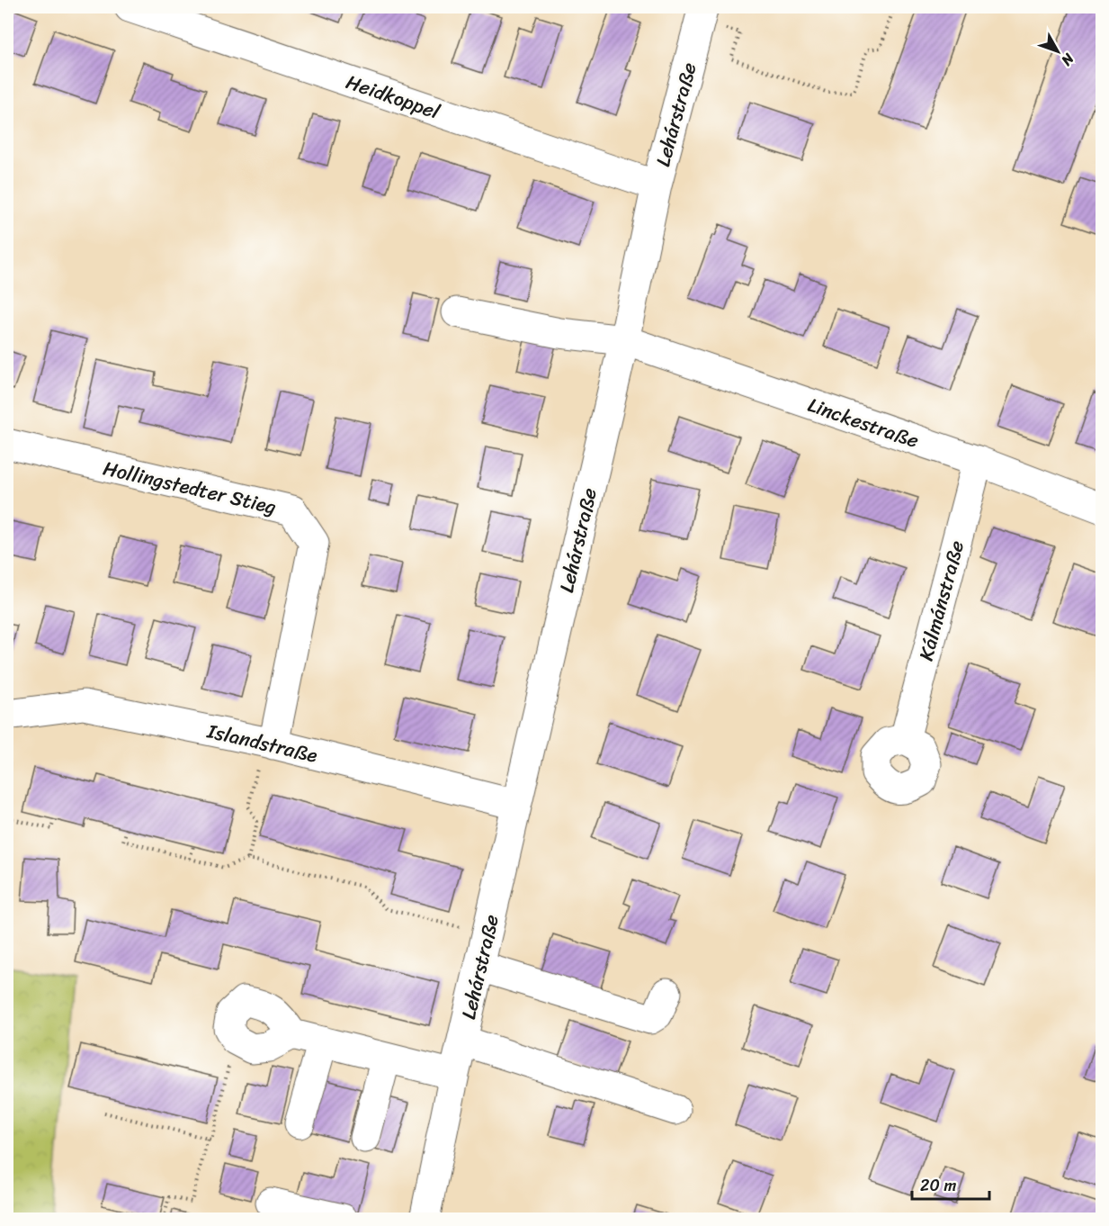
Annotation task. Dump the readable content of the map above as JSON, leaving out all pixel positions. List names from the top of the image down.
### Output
{
  "streets": {
    "street": [
      "Heidkoppel",
      "Lehárstraße",
      "Linckestraße",
      "Hollingstedter Stieg",
      "Kálmánstraße",
      "Islandstraße"
    ]
  },
  "crossings": [
    ["Heidkoppel", "Lehárstraße"],
    ["Lehárstraße", "Linckestraße"],
    ["Lehárstraße", "Islandstraße"],
    ["Linckestraße", "Kálmánstraße"],
    ["Hollingstedter Stieg", "Islandstraße"]
  ],
  "scale_bar": "20 m",
  "north": "bottom right"
}
